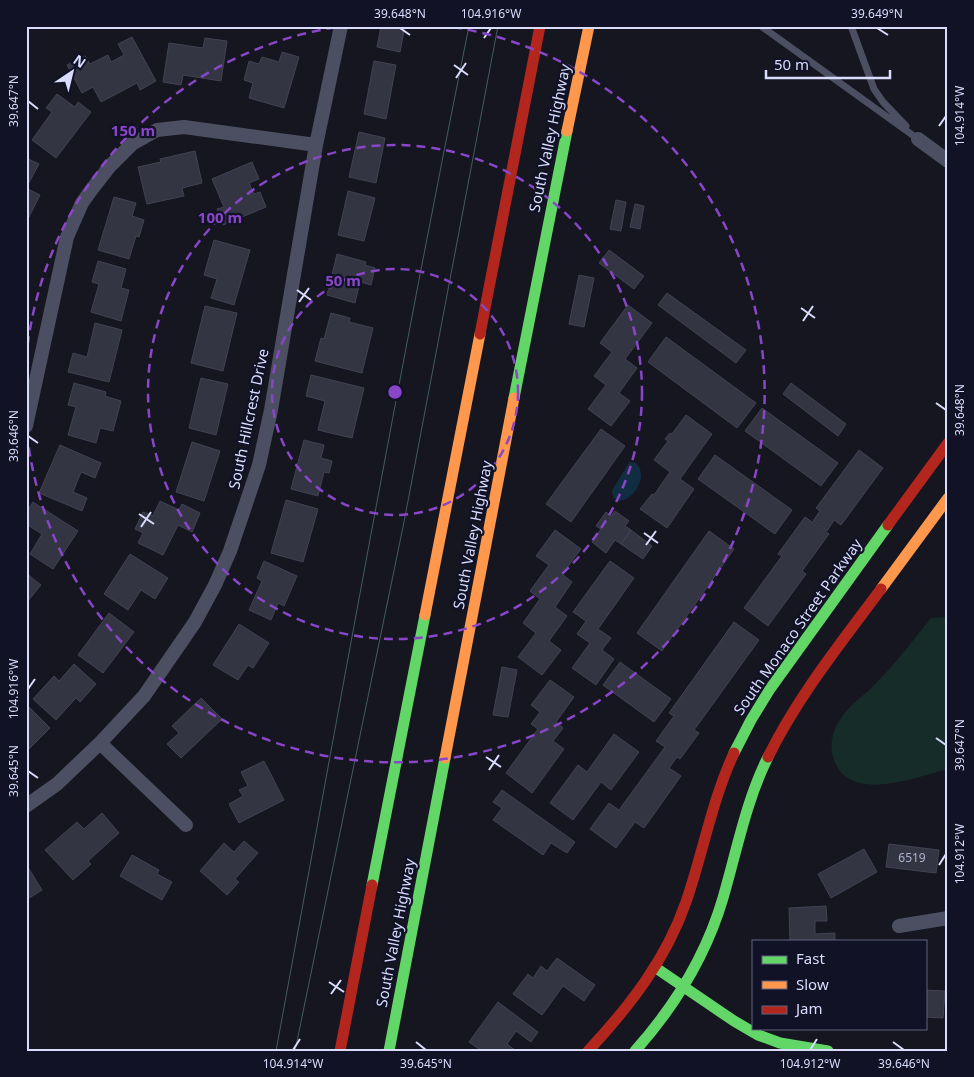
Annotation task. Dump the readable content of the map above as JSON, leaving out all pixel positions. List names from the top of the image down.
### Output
{
  "streets": {
    "main road": ["South Valley Highway", "South Monaco Street Parkway"],
    "street": ["South Hillcrest Drive"]
  },
  "house_numbers": ["6519"],
  "legend": ["Fast", "Slow", "Jam"],
  "scale_bar": "50 m",
  "north": "top right",
  "coordinates": [
    "39.648°N",
    "104.916°W",
    "39.649°N",
    "39.647°N",
    "104.914°W",
    "39.646°N",
    "39.645°N",
    "104.912°W"
  ],
  "rings": ["150 m", "100 m", "50 m"]
}
